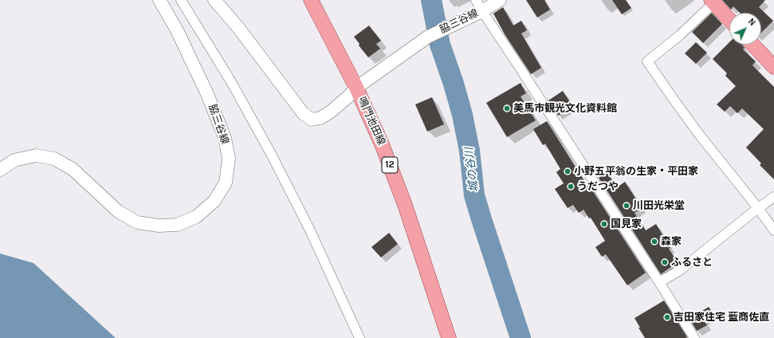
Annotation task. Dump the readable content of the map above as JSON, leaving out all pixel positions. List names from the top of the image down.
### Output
{
  "streets": {
    "main road": ["脇三谷線", "鳴門池田線", "12"]
  },
  "crossings": [
    ["脇三谷線", "鳴門池田線"]
  ],
  "water": ["城の谷川"],
  "places": [
    "美馬市観光文化資料館",
    "小野五平翁の生家・平田家",
    "うだつや",
    "川田光栄堂",
    "国見家",
    "森家",
    "ふるさと",
    "吉田家住宅 藍商佐直"
  ],
  "north": "top right"
}
